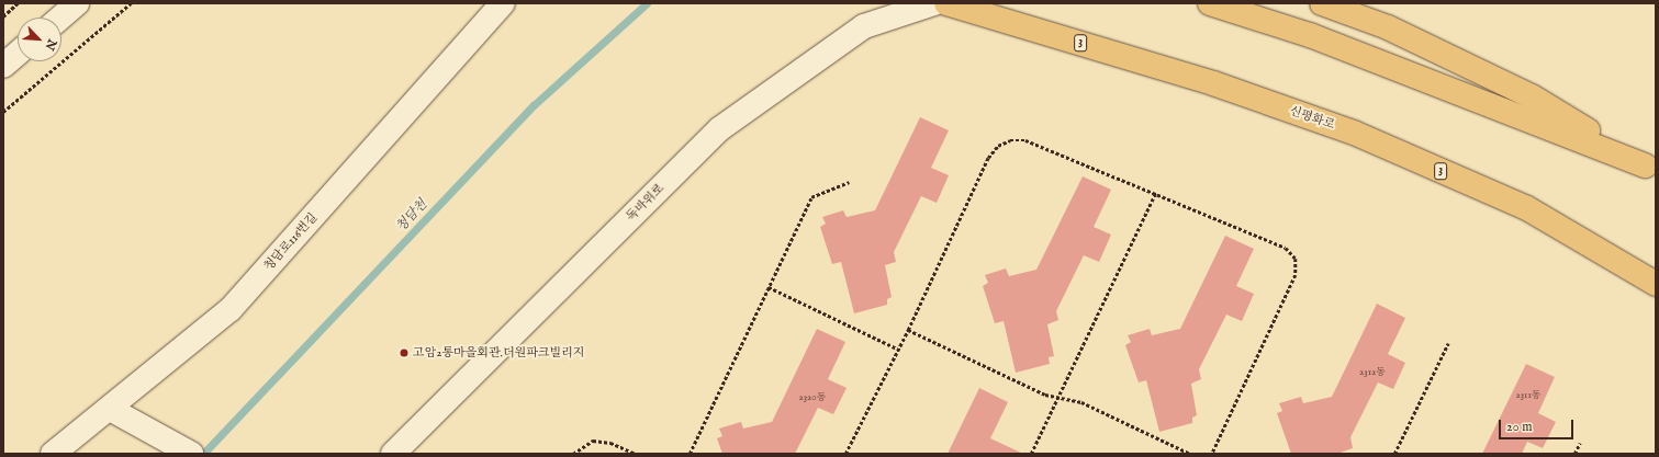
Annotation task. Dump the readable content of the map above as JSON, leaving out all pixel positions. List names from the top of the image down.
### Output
{
  "streets": {
    "highway": ["3", "신평화로"],
    "main road": ["독바위로", "청담로116번길"]
  },
  "water": ["청담천"],
  "places": ["고암2통마을회관.더원파크빌리지"],
  "house_numbers": ["2312동", "2311동", "2320동"],
  "scale_bar": "20 m",
  "north": "bottom right"
}
